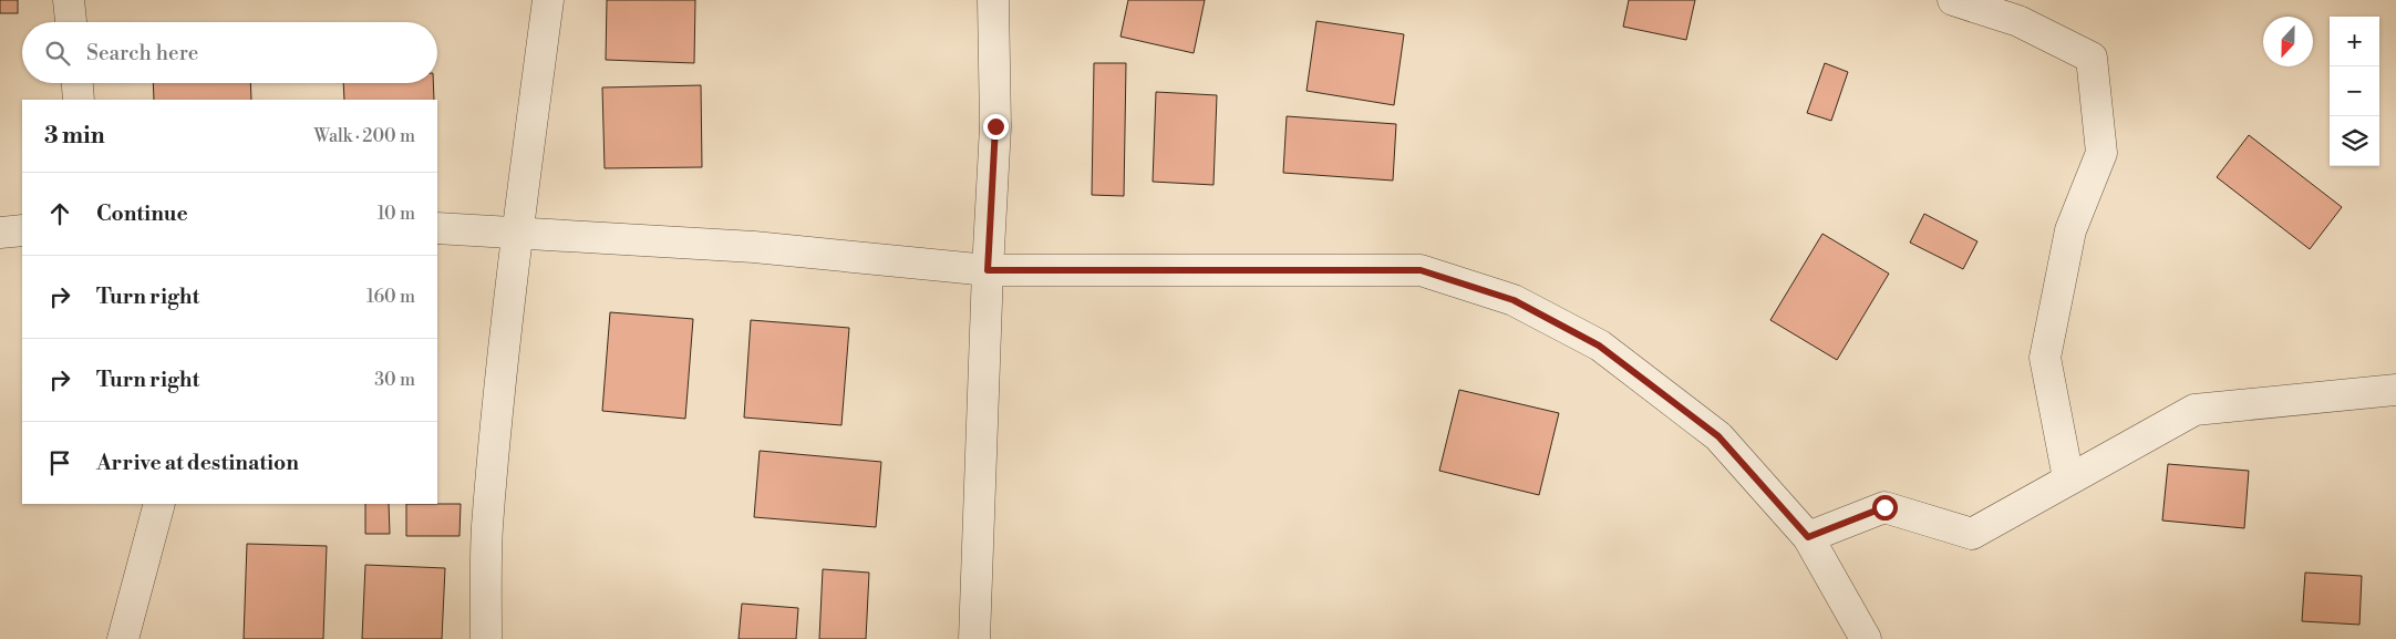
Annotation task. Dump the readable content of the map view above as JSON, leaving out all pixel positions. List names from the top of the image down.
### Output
{
  "north": "bottom",
  "page": {
    "map_buttons": ["+", "−"],
    "search": "Search here",
    "heading": ["3 min", "Walk · 200 m"],
    "list": [
      ["Continue", "10 m"],
      ["Turn right", "160 m"],
      ["Turn right", "30 m"],
      "Arrive at destination"
    ]
  }
}
